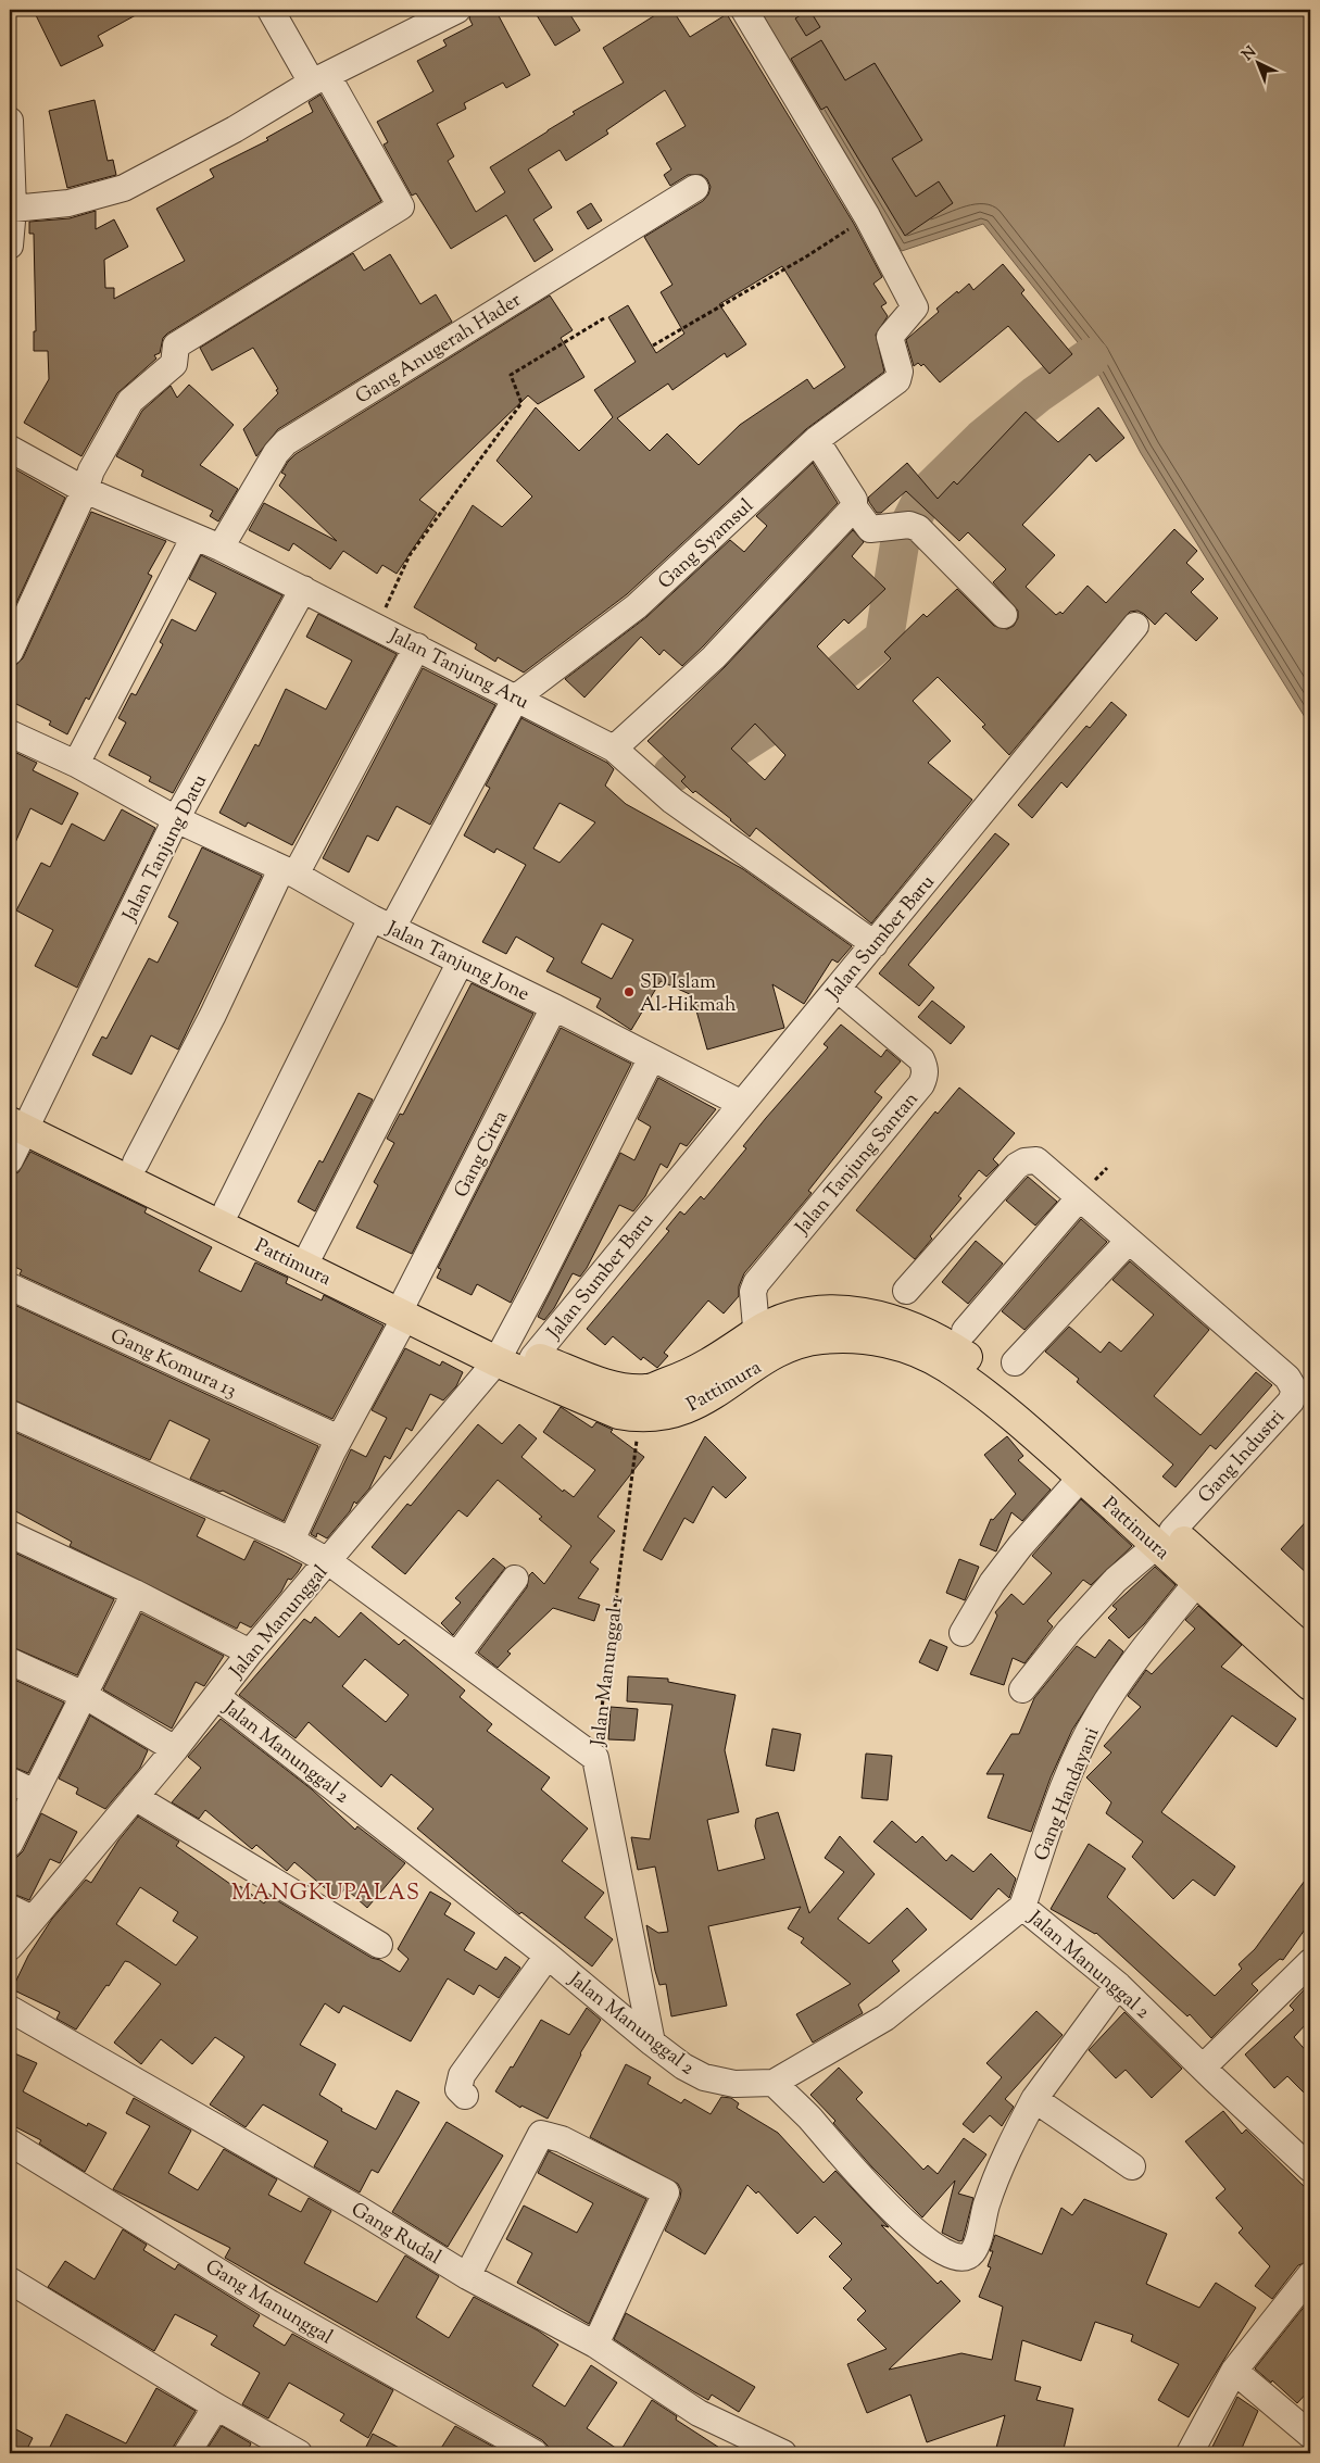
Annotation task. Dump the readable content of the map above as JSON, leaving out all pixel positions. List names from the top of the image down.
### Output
{
  "streets": {
    "main road": ["Pattimura"],
    "street": [
      "Gang Anugerah Hader",
      "Gang Syamsul",
      "Jalan Tanjung Aru",
      "Jalan Tanjung Datu",
      "Jalan Sumber Baru",
      "Jalan Tanjung Jone",
      "Gang Citra",
      "Jalan Tanjung Santan",
      "Gang Komura 13",
      "Gang Industri",
      "Jalan Manunggal",
      "Jalan Manunggal 1",
      "Jalan Manunggal 2",
      "Gang Handayani",
      "Gang Rudal",
      "Gang Manunggal"
    ]
  },
  "crossings": [
    ["Gang Anugerah Hader", "Jalan Tanjung Aru"],
    ["Gang Syamsul", "Jalan Tanjung Aru"],
    ["Jalan Tanjung Aru", "Jalan Tanjung Datu"],
    ["Jalan Tanjung Aru", "Jalan Sumber Baru"],
    ["Jalan Tanjung Datu", "Jalan Tanjung Jone"],
    ["Jalan Tanjung Datu", "Pattimura"],
    ["Jalan Sumber Baru", "Jalan Tanjung Jone"],
    ["Jalan Sumber Baru", "Jalan Tanjung Santan"],
    ["Jalan Sumber Baru", "Pattimura"],
    ["Jalan Tanjung Jone", "Gang Citra"],
    ["Jalan Tanjung Jone", "Jalan Manunggal"],
    ["Gang Citra", "Pattimura"],
    ["Gang Citra", "Gang Komura 13"],
    ["Gang Citra", "Jalan Manunggal 1"],
    ["Jalan Tanjung Santan", "Pattimura"],
    ["Pattimura", "Gang Industri"],
    ["Pattimura", "Jalan Manunggal"],
    ["Pattimura", "Jalan Manunggal 1"],
    ["Pattimura", "Gang Handayani"],
    ["Jalan Manunggal", "Jalan Manunggal 1"],
    ["Jalan Manunggal", "Jalan Manunggal 2"],
    ["Jalan Manunggal 2", "Gang Handayani"]
  ],
  "districts": ["MANGKUPALAS"],
  "places": ["SD Islam Al-Hikmah"],
  "north": "top left"
}
